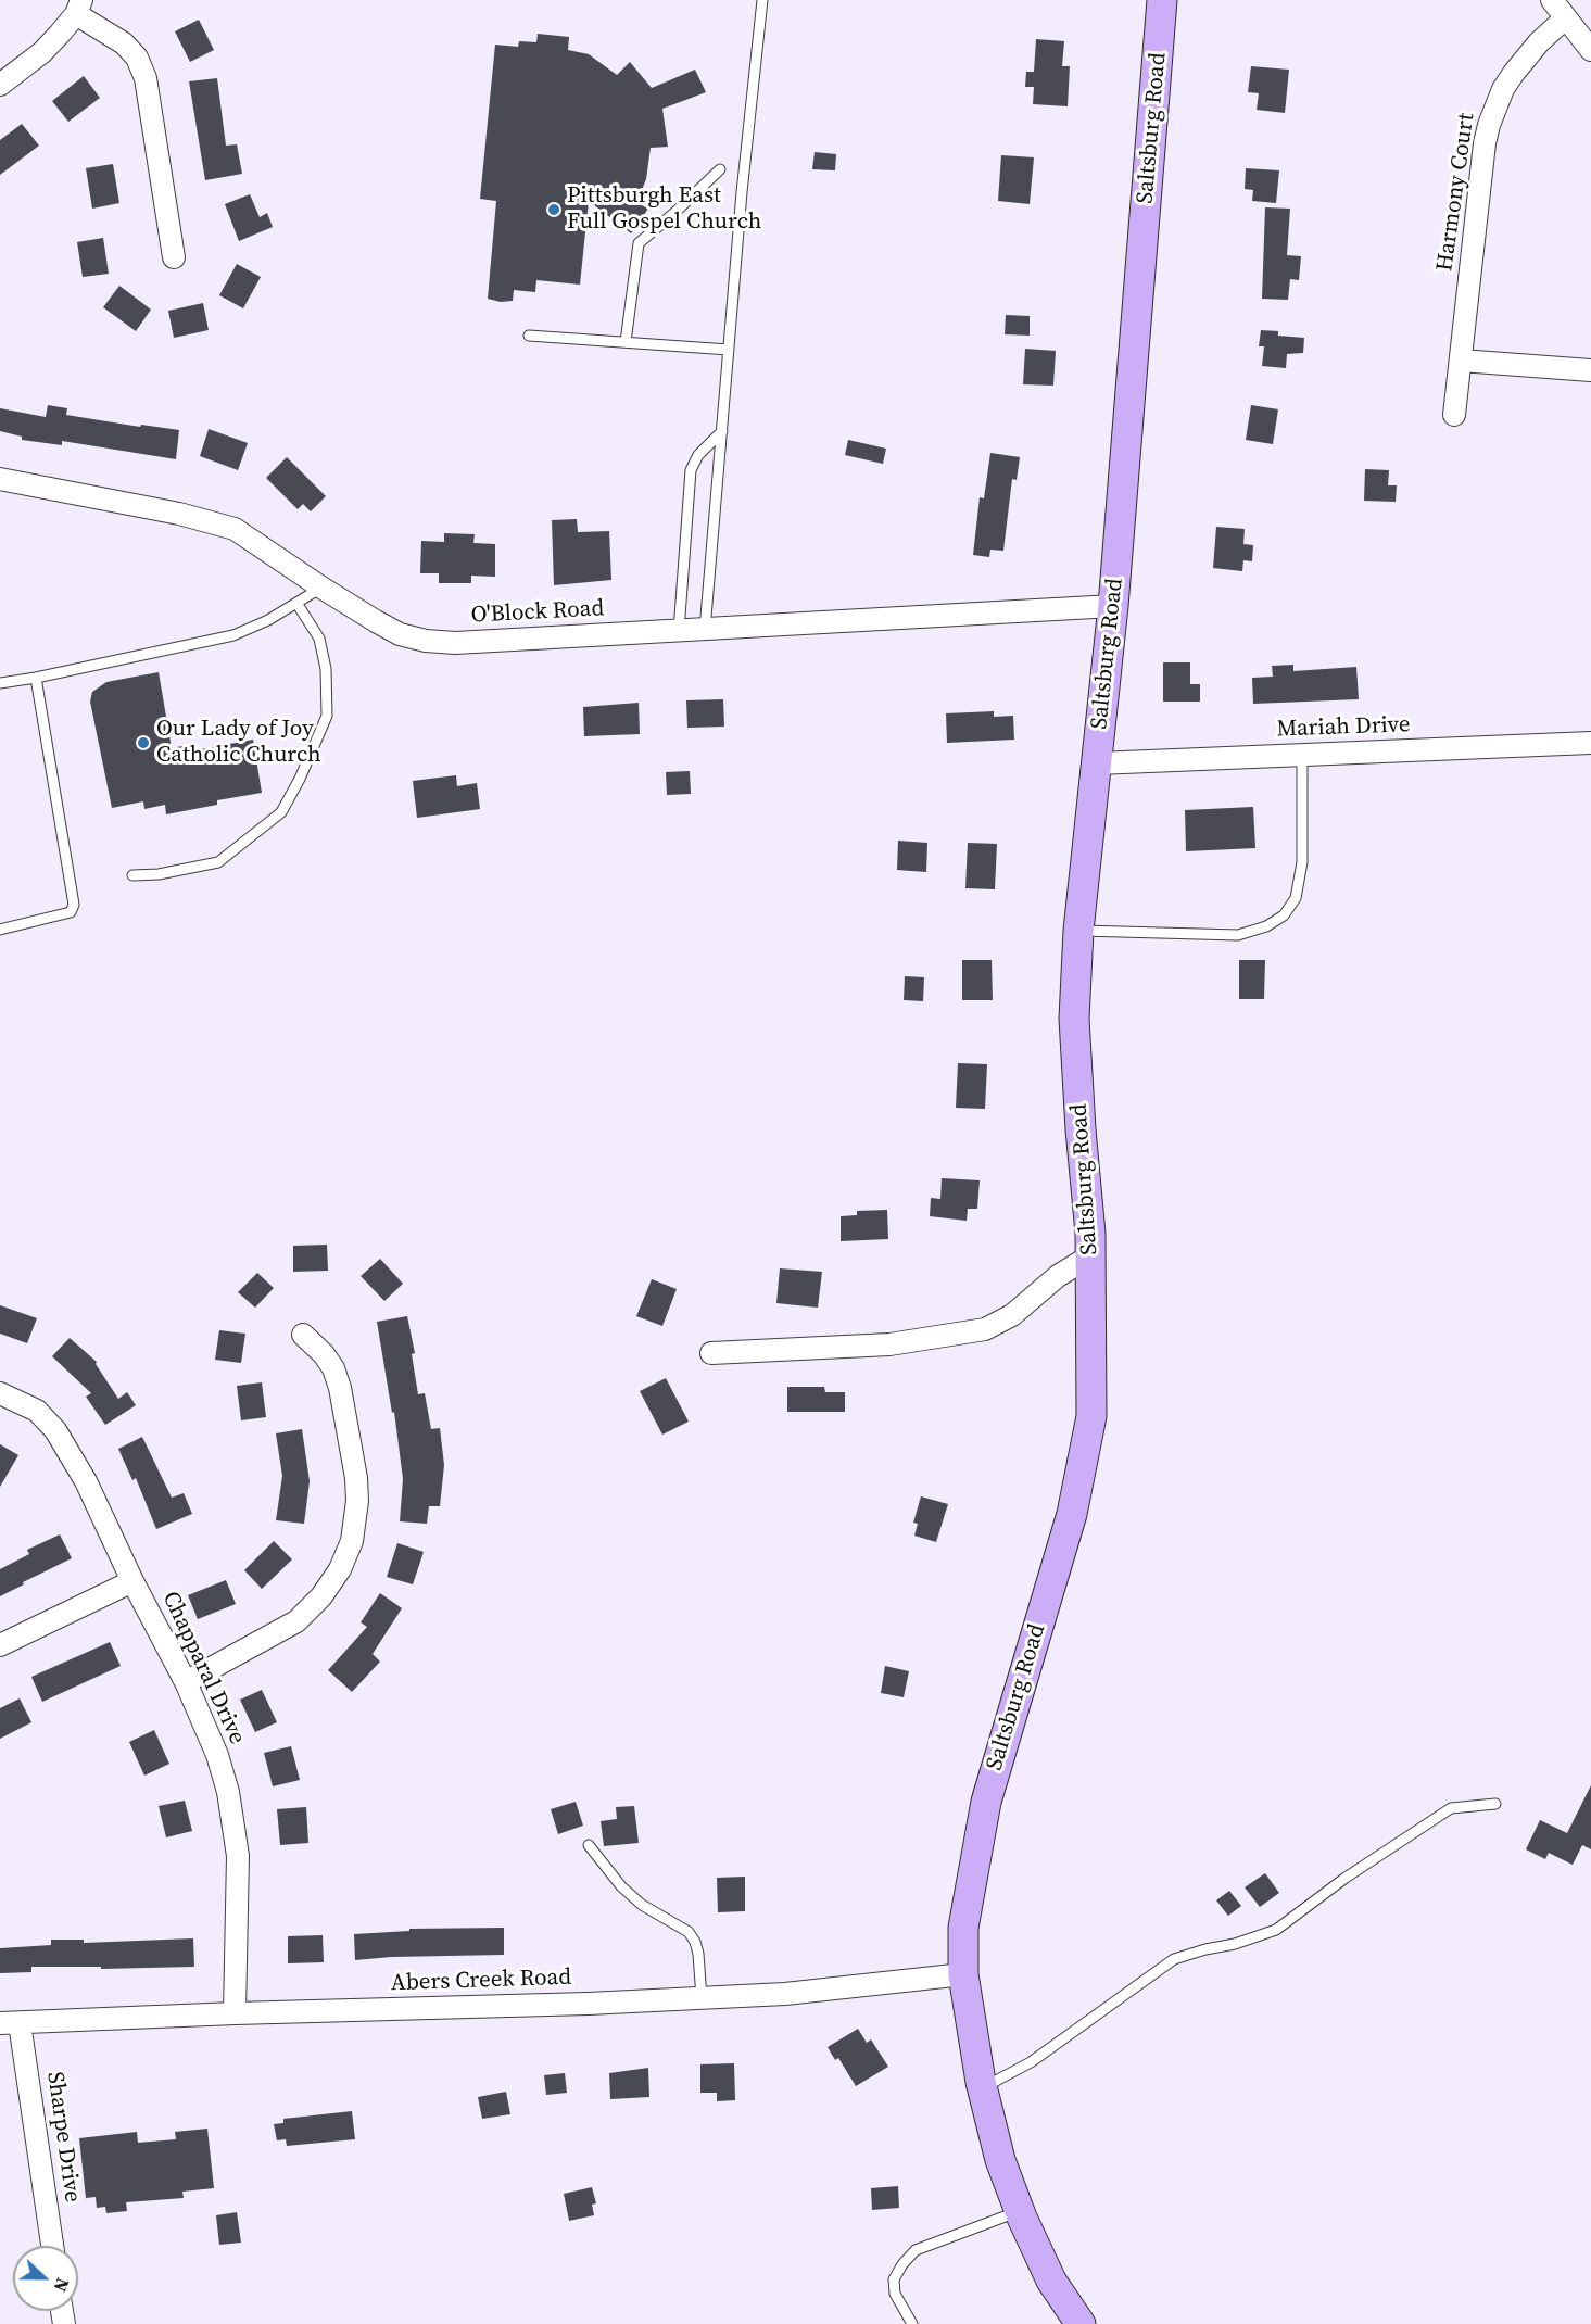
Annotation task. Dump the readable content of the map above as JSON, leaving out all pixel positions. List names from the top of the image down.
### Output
{
  "streets": {
    "main road": ["Saltsburg Road"],
    "street": [
      "Harmony Court",
      "O'Block Road",
      "Mariah Drive",
      "Chapparal Drive",
      "Abers Creek Road",
      "Sharpe Drive"
    ]
  },
  "crossings": [
    ["Saltsburg Road", "O'Block Road"],
    ["Saltsburg Road", "Mariah Drive"],
    ["Saltsburg Road", "Abers Creek Road"],
    ["Chapparal Drive", "Abers Creek Road"],
    ["Abers Creek Road", "Sharpe Drive"]
  ],
  "places": ["Pittsburgh East Full Gospel Church", "Our Lady of Joy Catholic Church"],
  "north": "right"
}
